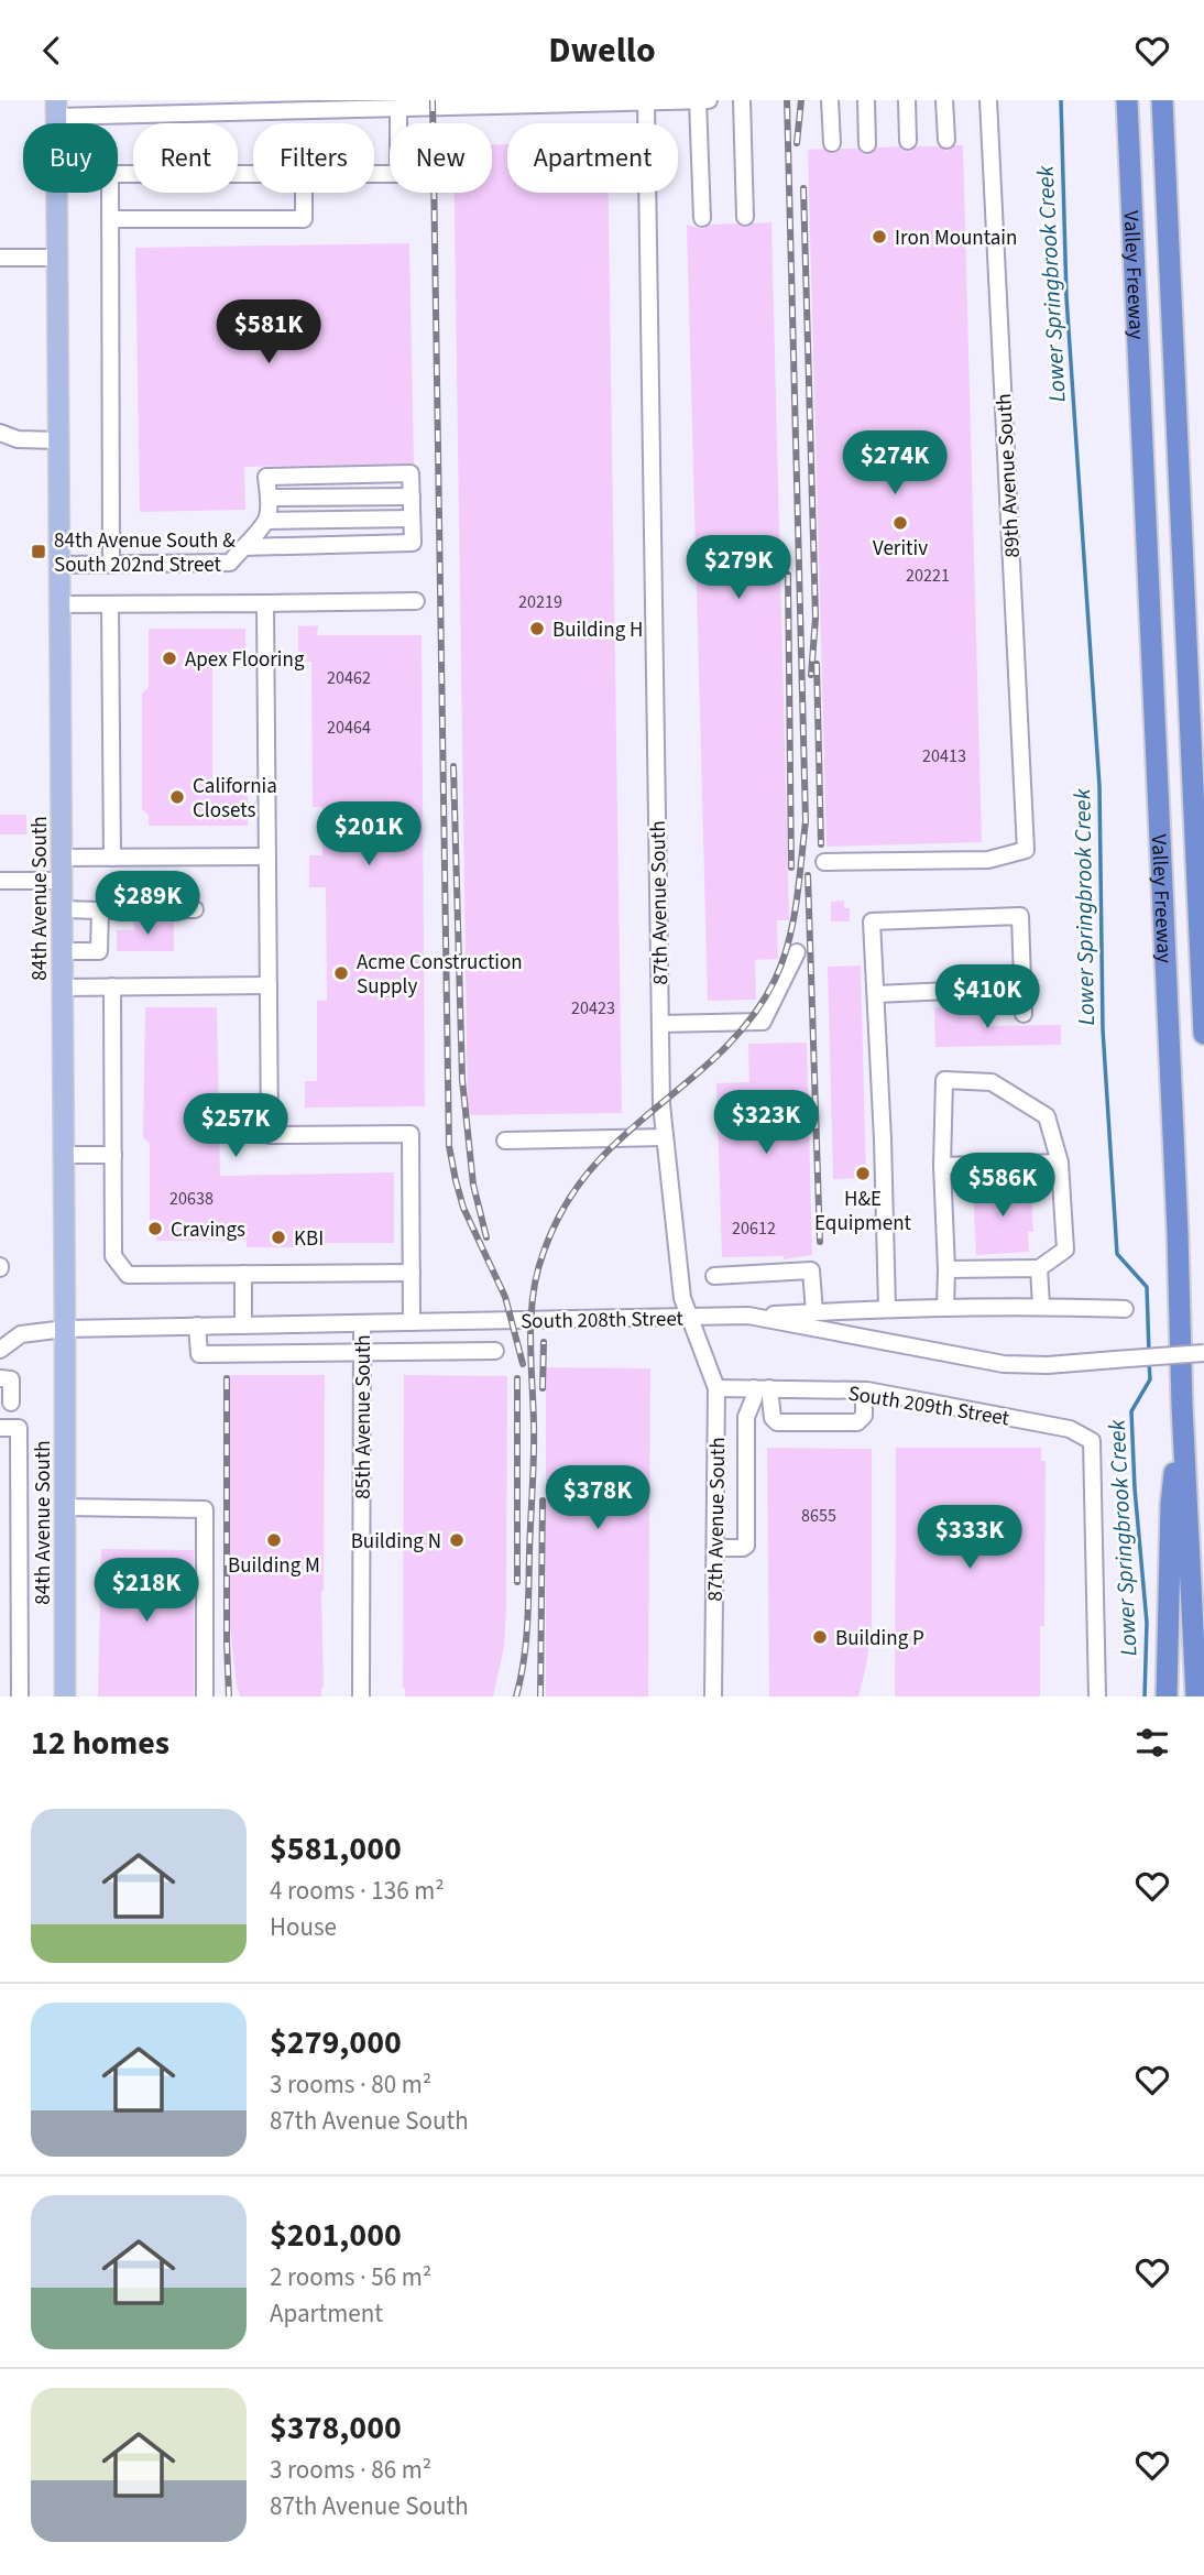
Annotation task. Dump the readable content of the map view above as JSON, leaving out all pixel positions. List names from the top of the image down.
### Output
{
  "streets": {
    "highway": ["Valley Freeway"],
    "main road": ["84th Avenue South"],
    "street": [
      "89th Avenue South",
      "87th Avenue South",
      "South 208th Street",
      "South 209th Street",
      "85th Avenue South"
    ]
  },
  "crossings": [
    ["84th Avenue South", "South 208th Street"],
    ["87th Avenue South", "South 208th Street"],
    ["87th Avenue South", "South 209th Street"],
    ["South 208th Street", "85th Avenue South"]
  ],
  "water": ["Lower Springbrook Creek"],
  "places": {
    "other": [
      "Iron Mountain",
      "Veritiv",
      "Building H",
      "Apex Flooring",
      "California Closets",
      "Acme Construction Supply",
      "H&E Equipment",
      "Cravings",
      "KBI",
      "Building M",
      "Building N",
      "Building P"
    ],
    "transit": ["84th Avenue South & South 202nd Street"]
  },
  "house_numbers": [
    "20221",
    "20219",
    "20462",
    "20464",
    "20413",
    "20423",
    "20638",
    "20612",
    "8655"
  ],
  "page": {
    "header": "Dwello",
    "chip": [
      "Buy",
      "Rent",
      "Filters",
      "New",
      "Apartment"
    ],
    "price": [
      "$581K",
      "$274K",
      "$279K",
      "$201K",
      "$289K",
      "$410K",
      "$323K",
      "$257K",
      "$586K",
      "$378K",
      "$333K",
      "$218K"
    ],
    "heading": "12 homes",
    "list": [
      {
        "name": "$581,000",
        "note": "4 rooms · 136 m² · House"
      },
      {
        "name": "$279,000",
        "note": "3 rooms · 80 m² · 87th Avenue South"
      },
      {
        "name": "$201,000",
        "note": "2 rooms · 56 m² · Apartment"
      },
      {
        "name": "$378,000",
        "note": "3 rooms · 86 m² · 87th Avenue South"
      }
    ]
  }
}
